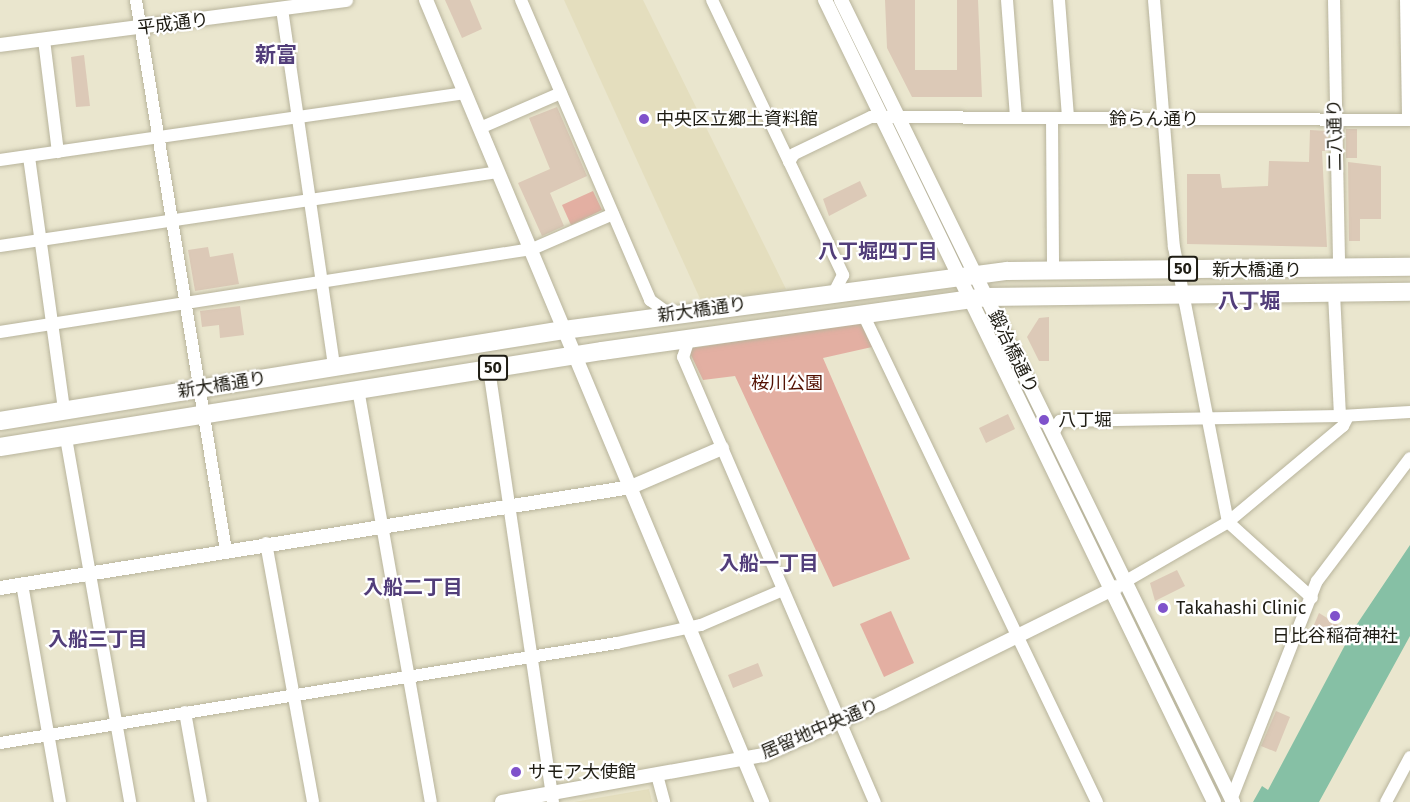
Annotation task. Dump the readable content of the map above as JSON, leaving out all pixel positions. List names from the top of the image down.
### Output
{
  "streets": {
    "main road": ["50", "新大橋通り"],
    "street": [
      "平成通り",
      "鈴らん通り",
      "二八通り",
      "鍛冶橋通り",
      "居留地中央通り"
    ]
  },
  "crossings": [
    ["鈴らん通り", "二八通り"],
    ["鈴らん通り", "鍛冶橋通り"],
    ["二八通り", "新大橋通り"],
    ["新大橋通り", "鍛冶橋通り"],
    ["鍛冶橋通り", "居留地中央通り"]
  ],
  "districts": [
    "新富",
    "八丁堀四丁目",
    "八丁堀",
    "入船一丁目",
    "入船二丁目",
    "入船三丁目"
  ],
  "parks": ["桜川公園"],
  "places": [
    "中央区立郷土資料館",
    "八丁堀",
    "Takahashi Clinic",
    "日比谷稲荷神社",
    "サモア大使館"
  ]
}
